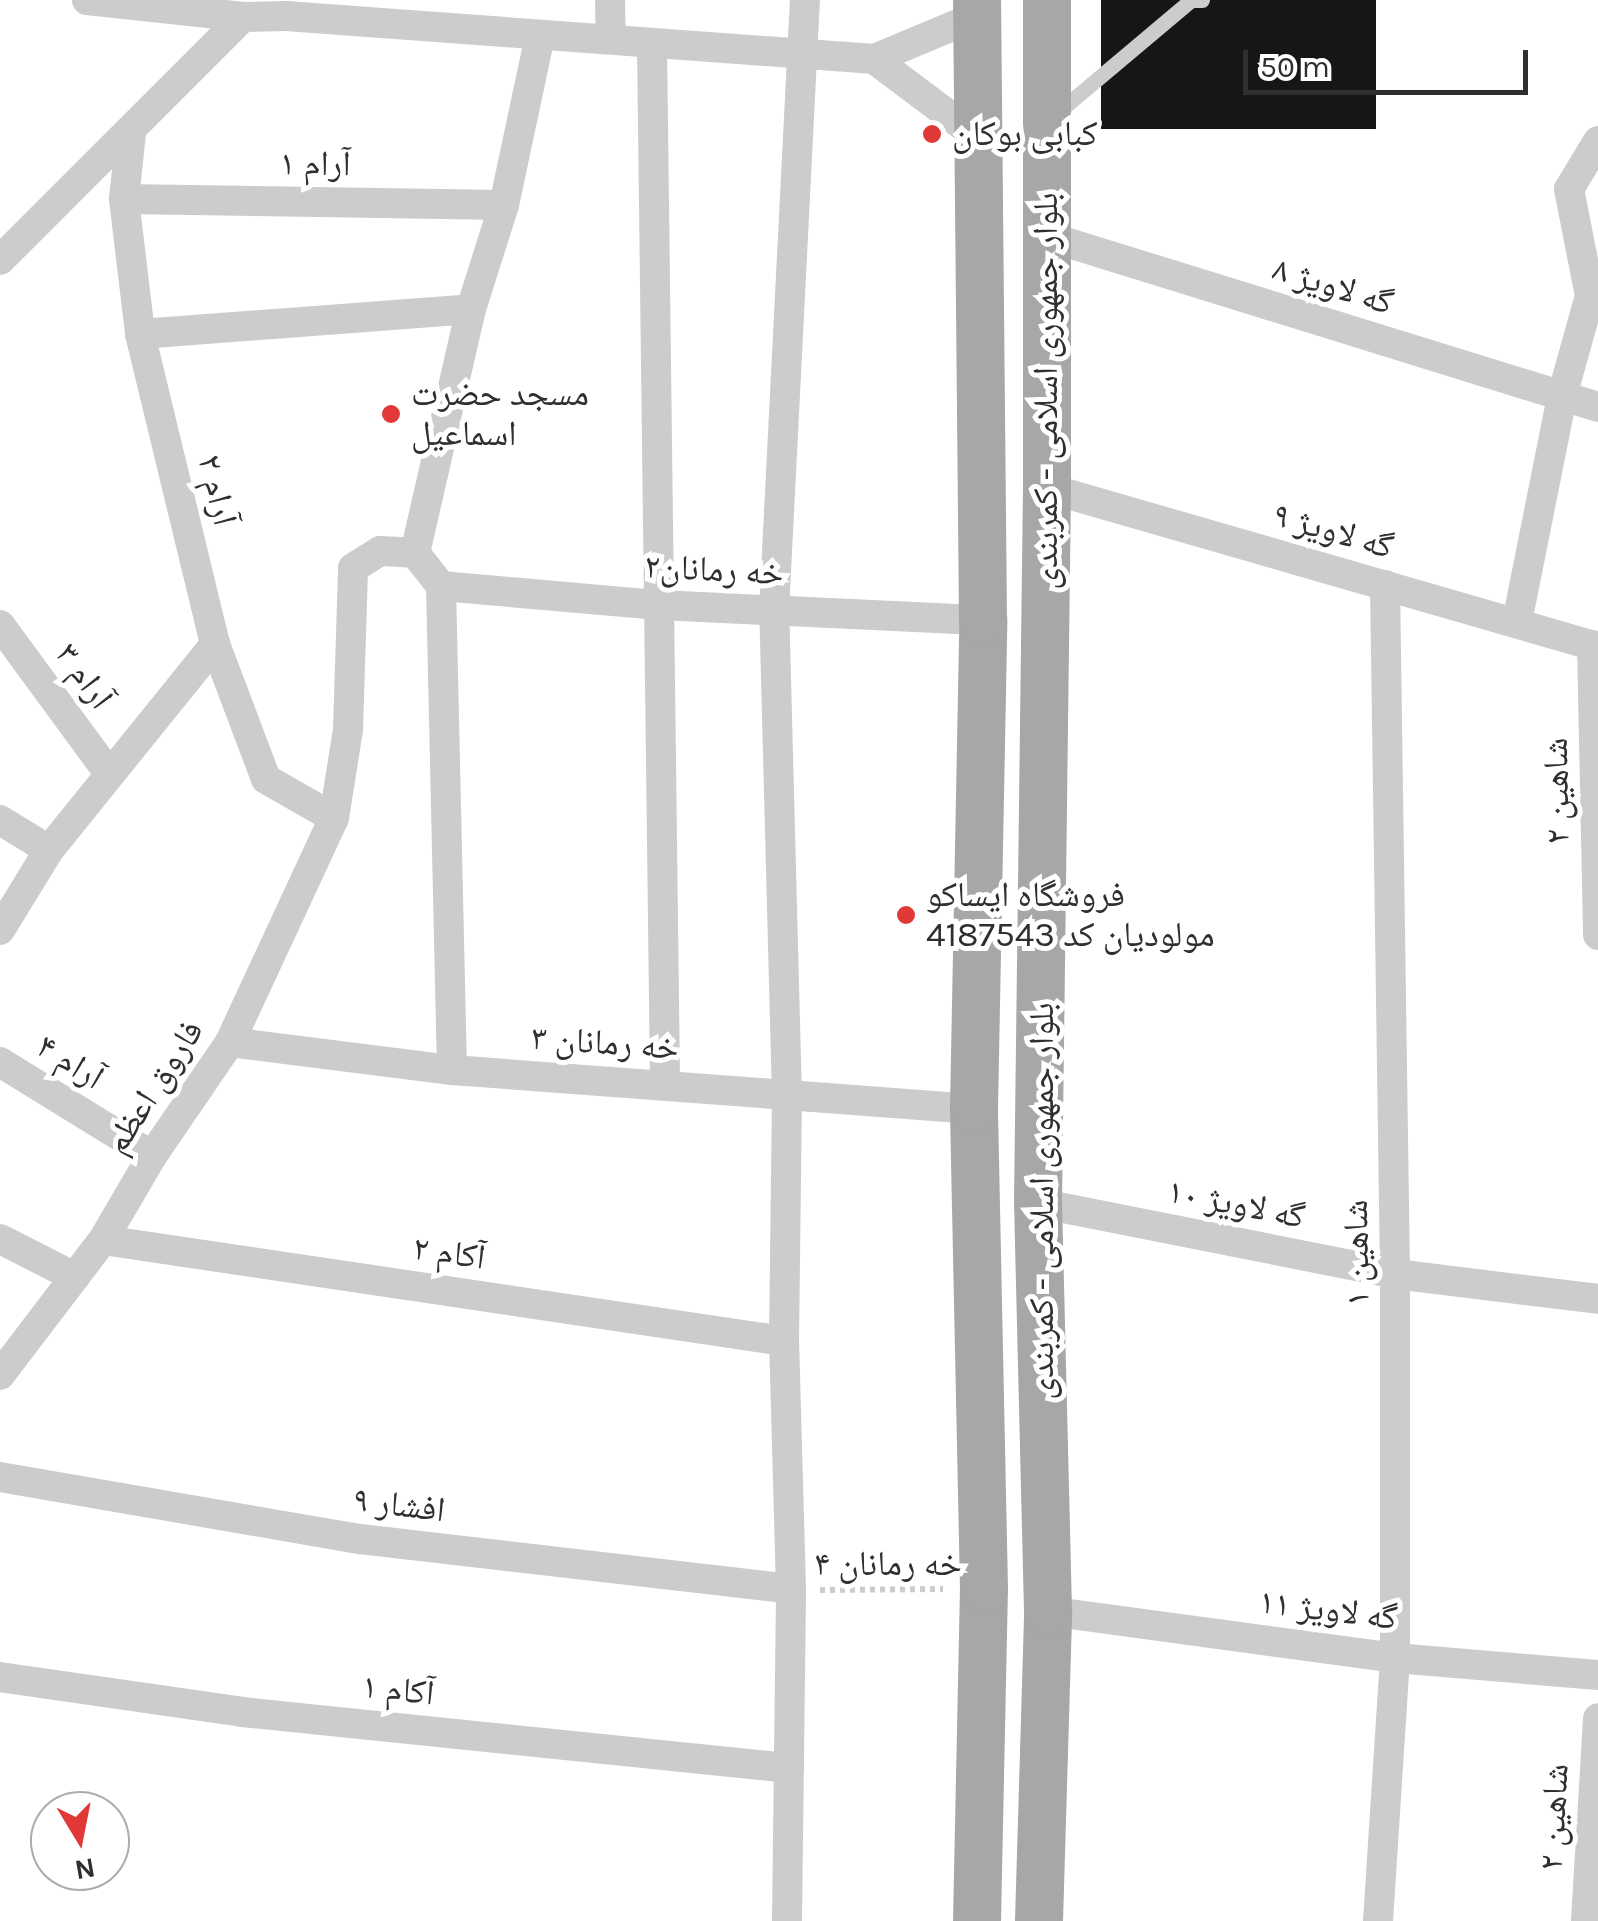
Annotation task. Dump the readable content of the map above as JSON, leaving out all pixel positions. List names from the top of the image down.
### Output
{
  "streets": {
    "main road": ["بلوار جمهوری اسلامی - کمربندی"],
    "street": [
      "آرام ۱",
      "گه لاویژ ۸",
      "آرام ۲",
      "گه لاویژ ۹",
      "خه رمانان۲",
      "آرام ۳",
      "شاهین ۲",
      "خه رمانان ۳",
      "آرام ۴",
      "فاروق اعظم",
      "گه لاویژ ۱۰",
      "آکام ۲",
      "شاهین ۱",
      "افشار ۹",
      "گه لاویژ ۱۱",
      "آکام ۱"
    ],
    "path": ["خه رمانان ۴"]
  },
  "crossings": [
    ["آرام ۱", "آرام ۲"],
    ["گه لاویژ ۸", "بلوار جمهوری اسلامی - کمربندی"],
    ["بلوار جمهوری اسلامی - کمربندی", "گه لاویژ ۹"],
    ["بلوار جمهوری اسلامی - کمربندی", "خه رمانان۲"],
    ["بلوار جمهوری اسلامی - کمربندی", "خه رمانان ۳"],
    ["بلوار جمهوری اسلامی - کمربندی", "گه لاویژ ۱۰"],
    ["بلوار جمهوری اسلامی - کمربندی", "خه رمانان ۴"],
    ["بلوار جمهوری اسلامی - کمربندی", "گه لاویژ ۱۱"],
    ["آرام ۲", "فاروق اعظم"],
    ["گه لاویژ ۹", "شاهین ۲"],
    ["گه لاویژ ۹", "شاهین ۱"],
    ["خه رمانان ۳", "فاروق اعظم"],
    ["آرام ۴", "فاروق اعظم"],
    ["فاروق اعظم", "آکام ۲"],
    ["گه لاویژ ۱۰", "شاهین ۱"],
    ["شاهین ۱", "گه لاویژ ۱۱"],
    ["افشار ۹", "خه رمانان ۴"]
  ],
  "places": ["کبابی بوکان", "مسجد حضرت اسماعیل", "فروشگاە ایساکو مولودیان کد 4187543"],
  "scale_bar": "50 m",
  "north": "bottom"
}
